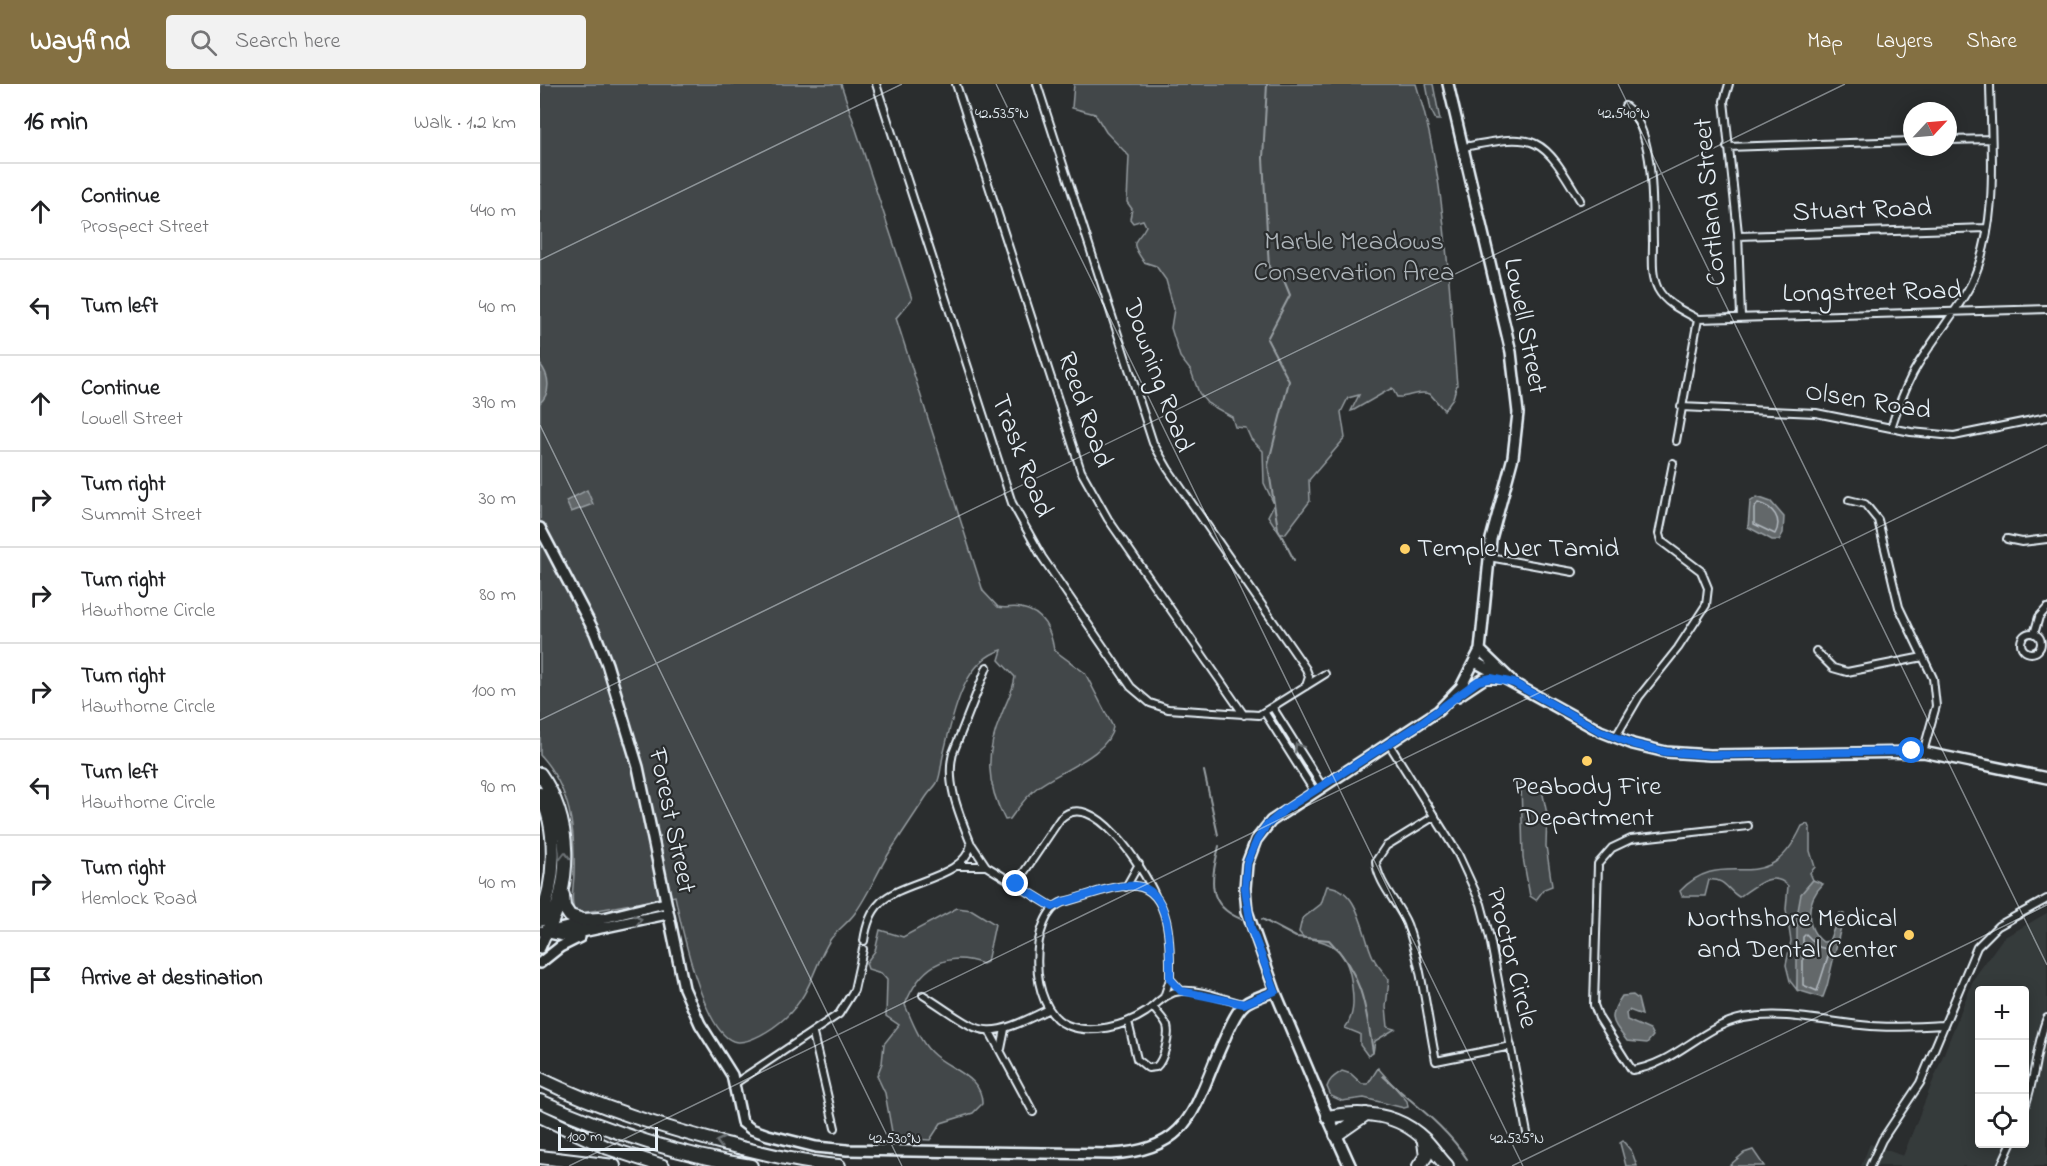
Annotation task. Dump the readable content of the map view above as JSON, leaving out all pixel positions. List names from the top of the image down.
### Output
{
  "streets": {
    "main road": ["Lowell Street"],
    "street": [
      "Cortland Street",
      "Stuart Road",
      "Longstreet Road",
      "Downing Road",
      "Olsen Road",
      "Reed Road",
      "Trask Road",
      "Forest Street",
      "Proctor Circle"
    ]
  },
  "crossings": [
    ["Cortland Street", "Stuart Road"],
    ["Cortland Street", "Longstreet Road"],
    ["Lowell Street", "Proctor Circle"],
    ["Downing Road", "Trask Road"],
    ["Reed Road", "Trask Road"]
  ],
  "parks": ["Marble Meadows Conservation Area"],
  "places": ["Temple Ner Tamid", "Peabody Fire Department", "Northshore Medical and Dental Center"],
  "scale_bar": "100 m",
  "north": "top right",
  "page": {
    "header": "Wayfind",
    "search": "Search here",
    "nav": ["Map", "Layers", "Share"],
    "heading": ["16 min", "Walk · 1.2 km"],
    "list": [
      ["Continue", "Prospect Street", "440 m"],
      ["Turn left", "40 m"],
      ["Continue", "Lowell Street", "390 m"],
      ["Turn right", "Summit Street", "30 m"],
      ["Turn right", "Hawthorne Circle", "80 m"],
      ["Turn right", "Hawthorne Circle", "100 m"],
      ["Turn left", "Hawthorne Circle", "90 m"],
      ["Turn right", "Hemlock Road", "40 m"],
      "Arrive at destination"
    ],
    "map_buttons": ["+", "−"],
    "scale": "100 m"
  },
  "coordinates": ["42.535°N", "42.540°N", "42.530°N"]
}
